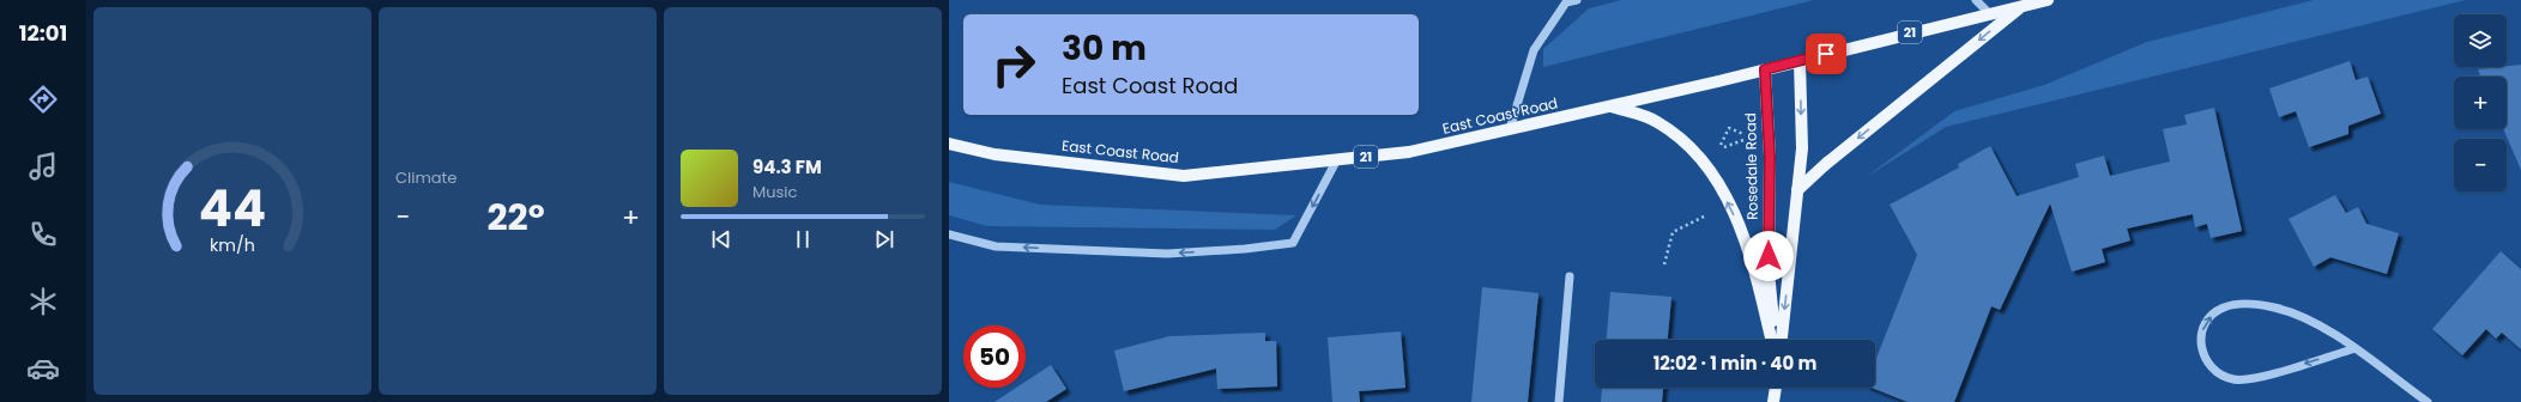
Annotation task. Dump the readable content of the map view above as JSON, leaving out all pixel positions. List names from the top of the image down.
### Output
{
  "streets": {
    "main road": ["21", "East Coast Road", "Rosedale Road"]
  },
  "crossings": [
    ["East Coast Road", "Rosedale Road"]
  ],
  "page": {
    "tabs": "12:01",
    "tile": "Climate",
    "map_buttons": ["+", "−"],
    "turn": ["30 m", "East Coast Road"],
    "song": ["94.3 FM", "Music"],
    "heat": ["−", "22°", "+"],
    "limit": "50",
    "trip": "12:02 · 1 min · 40 m",
    "gauge": ["44", "km/h"]
  }
}
